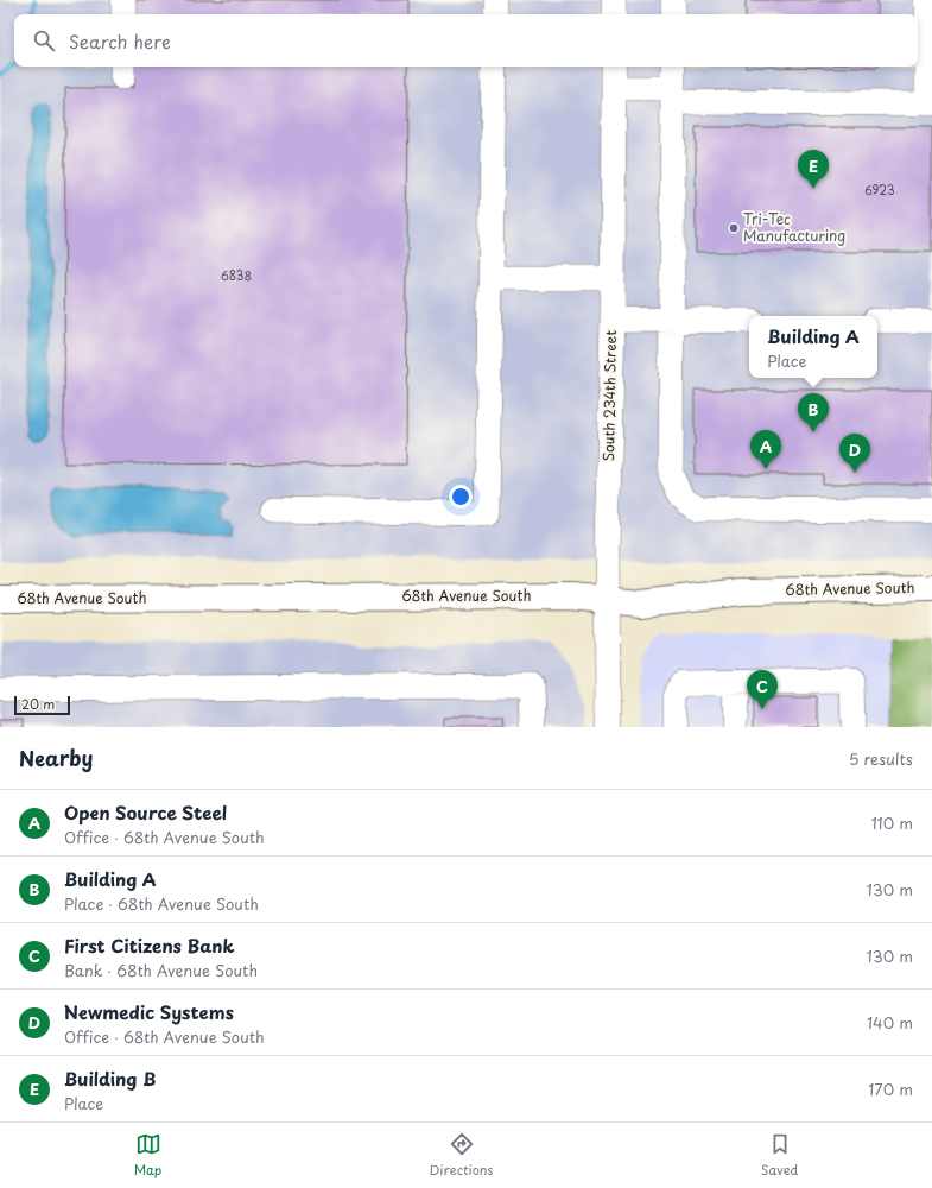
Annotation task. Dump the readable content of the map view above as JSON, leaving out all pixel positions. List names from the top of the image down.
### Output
{
  "streets": {
    "main road": ["68th Avenue South"],
    "street": ["South 234th Street"]
  },
  "crossings": [
    ["South 234th Street", "68th Avenue South"]
  ],
  "places": ["Tri-Tec Manufacturing"],
  "house_numbers": ["6923", "6838"],
  "scale_bar": "20 m",
  "page": {
    "search": "Search here",
    "pins": [
      "E",
      "B",
      "A",
      "D",
      "C"
    ],
    "popup": ["Building A", "Place"],
    "scale": "20 m",
    "heading": ["Nearby", "5 results"],
    "list": [
      {
        "mark": "A",
        "name": "Open Source Steel",
        "note": "Office · 68th Avenue South",
        "value": "110 m"
      },
      {
        "mark": "B",
        "name": "Building A",
        "note": "Place · 68th Avenue South",
        "value": "130 m"
      },
      {
        "mark": "C",
        "name": "First Citizens Bank",
        "note": "Bank · 68th Avenue South",
        "value": "130 m"
      },
      {
        "mark": "D",
        "name": "Newmedic Systems",
        "note": "Office · 68th Avenue South",
        "value": "140 m"
      },
      {
        "mark": "E",
        "name": "Building B",
        "note": "Place",
        "value": "170 m"
      }
    ],
    "nav": ["Map", "Directions", "Saved"]
  }
}
